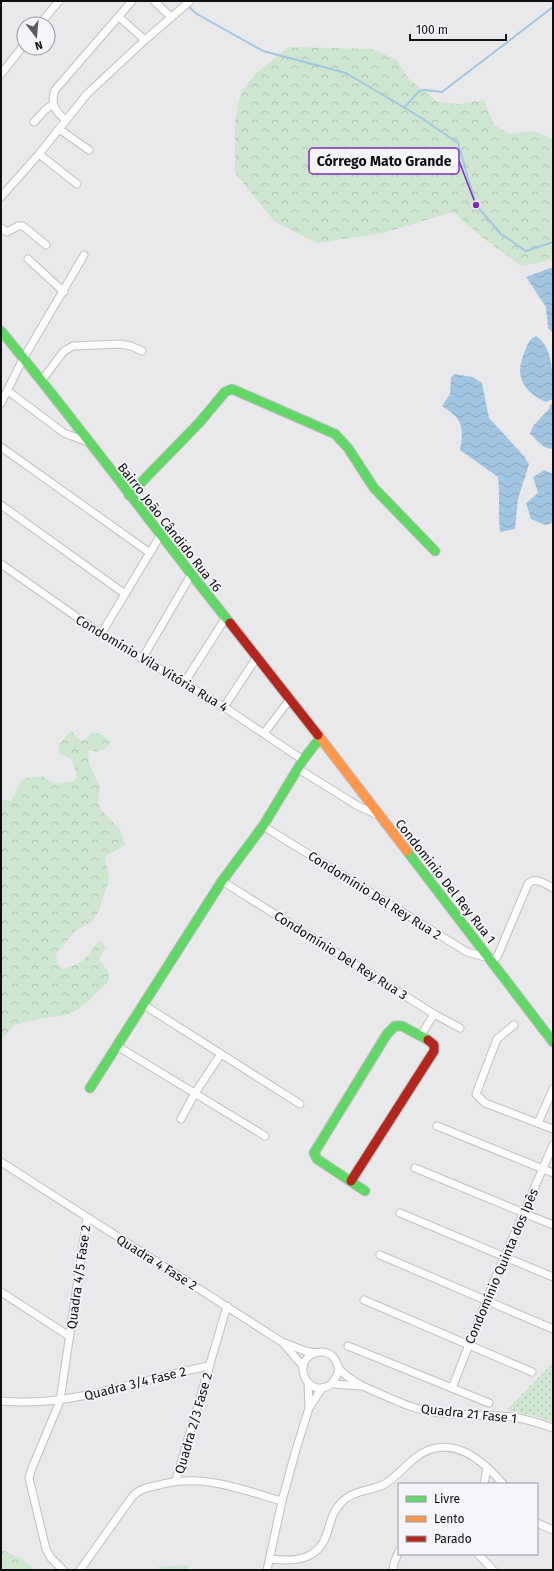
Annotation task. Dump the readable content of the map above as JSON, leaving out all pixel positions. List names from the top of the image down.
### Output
{
  "streets": {
    "street": [
      "Bairro João Cândido Rua 16",
      "Condomínio Vila Vitória Rua 4",
      "Condominio Del Rey Rua 1",
      "Condomínio Del Rey Rua 2",
      "Condomínio Del Rey Rua 3",
      "Quadra 4 Fase 2",
      "Condomínio Quinta dos Ipês",
      "Quadra 4/5 Fase 2",
      "Quadra 3/4 Fase 2",
      "Quadra 21 Fase 1",
      "Quadra 2/3 Fase 2"
    ]
  },
  "crossings": [
    ["Bairro João Cândido Rua 16", "Condominio Del Rey Rua 1"],
    ["Condominio Del Rey Rua 1", "Condomínio Del Rey Rua 2"],
    ["Quadra 4 Fase 2", "Quadra 4/5 Fase 2"],
    ["Quadra 4 Fase 2", "Quadra 2/3 Fase 2"],
    ["Quadra 4/5 Fase 2", "Quadra 3/4 Fase 2"],
    ["Quadra 3/4 Fase 2", "Quadra 2/3 Fase 2"]
  ],
  "places": ["Córrego Mato Grande"],
  "legend": ["Livre", "Lento", "Parado"],
  "scale_bar": "100 m",
  "north": "bottom"
}
